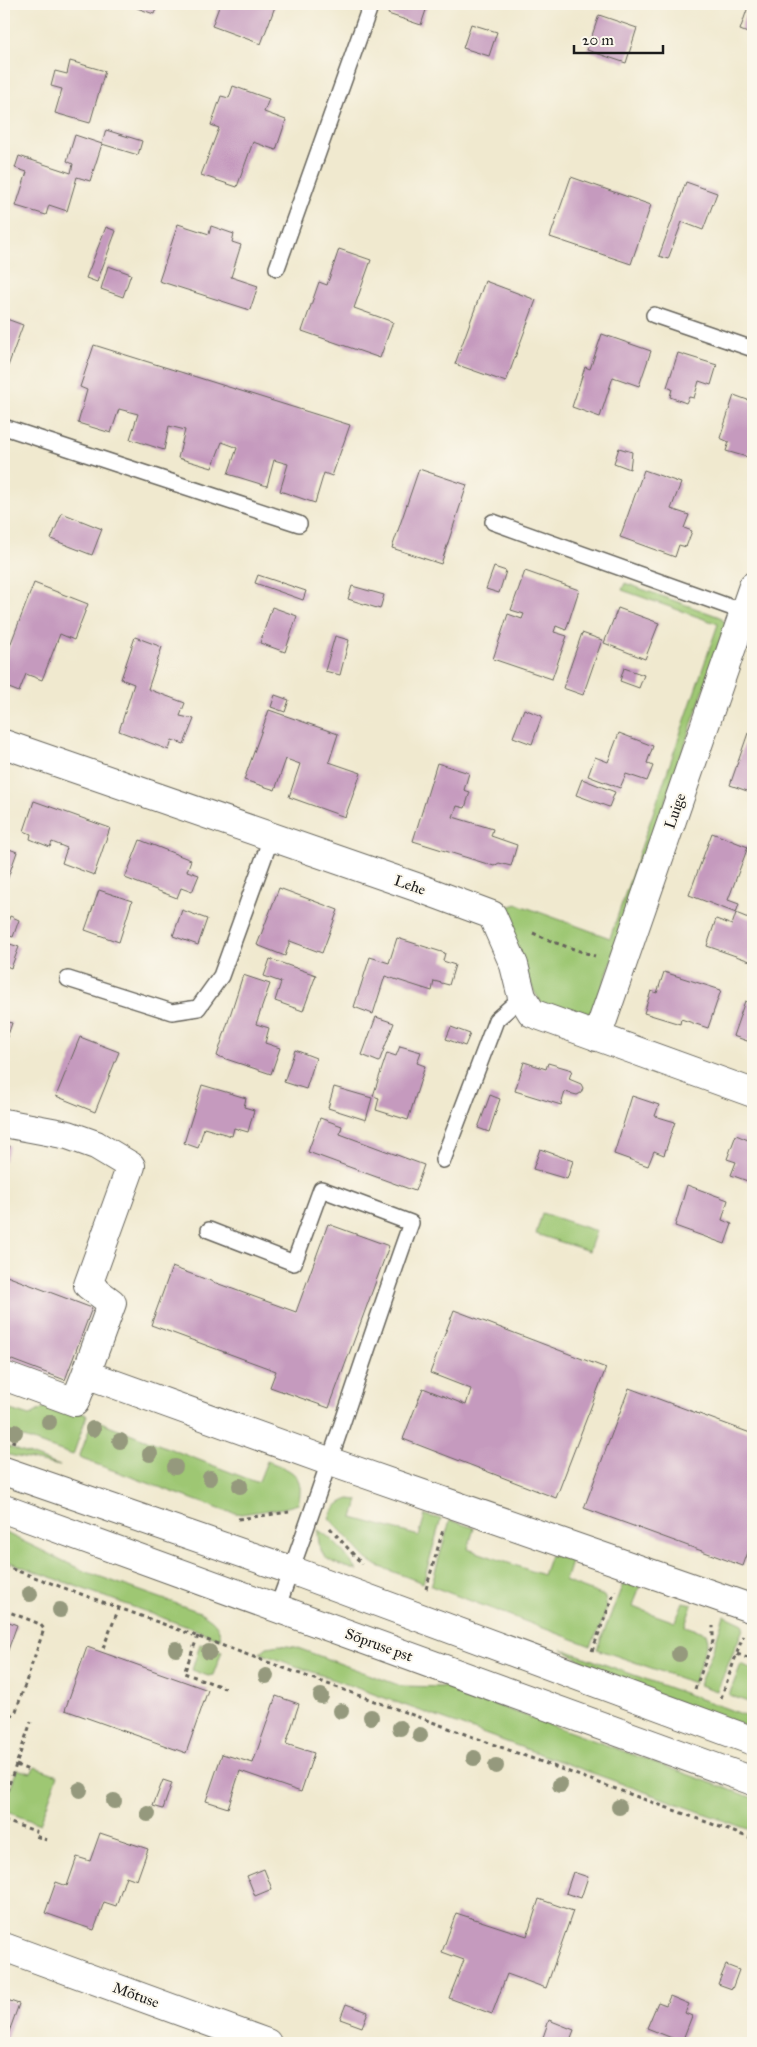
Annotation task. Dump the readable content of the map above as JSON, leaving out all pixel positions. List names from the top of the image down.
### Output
{
  "streets": {
    "street": [
      "Luige",
      "Lehe",
      "Sõpruse pst",
      "Mõtuse"
    ]
  },
  "crossings": [
    ["Luige", "Lehe"]
  ],
  "scale_bar": "20 m"
}
